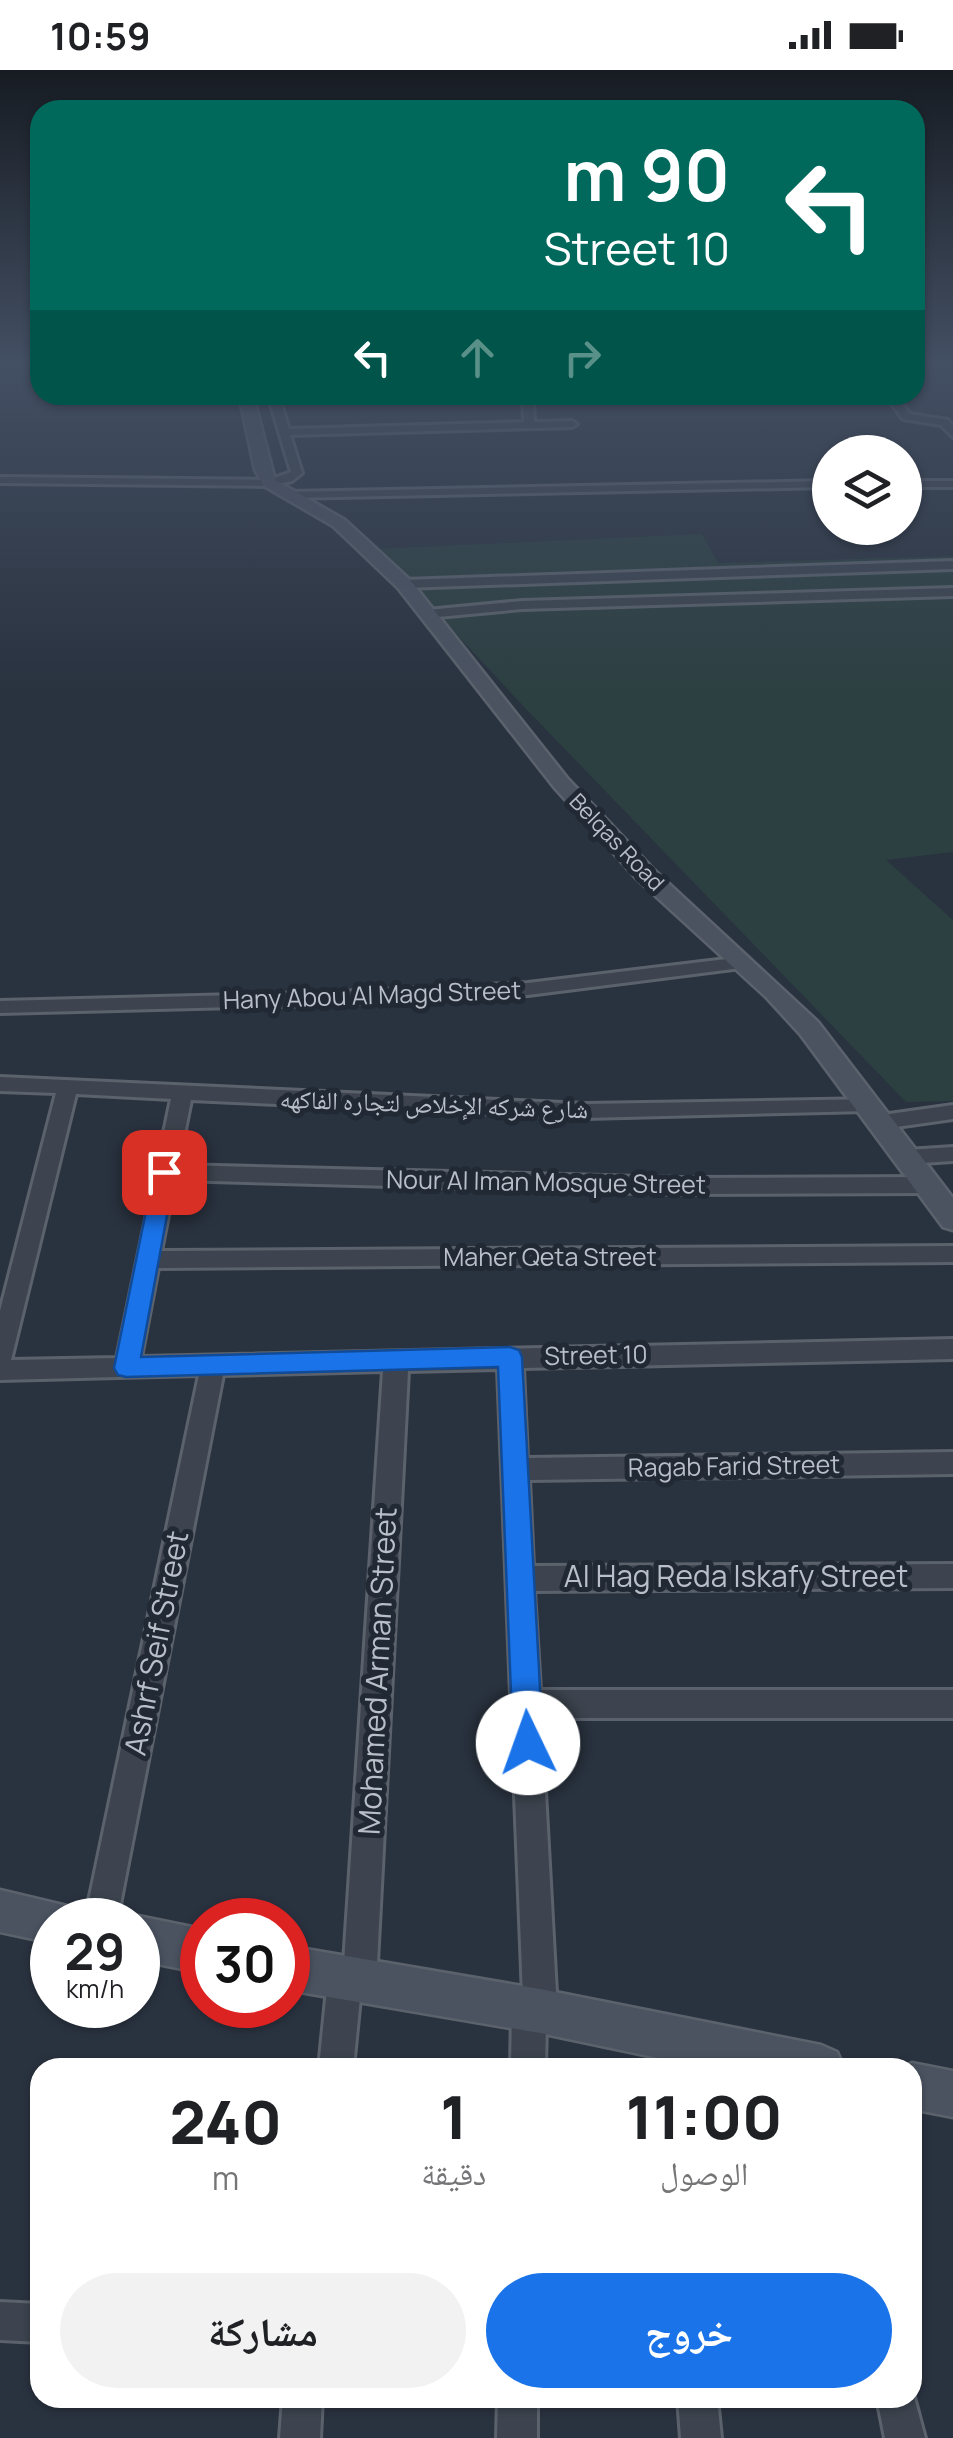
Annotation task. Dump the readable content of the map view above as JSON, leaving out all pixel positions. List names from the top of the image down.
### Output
{
  "streets": {
    "main road": ["Belqas Road"],
    "street": [
      "Hany Abou Al Magd Street",
      "شارع شركه الإخلاص لتجاره الفاكهه",
      "Nour Al Iman Mosque Street",
      "Maher Qeta Street",
      "Street 10",
      "Ragab Farid Street",
      "Al Hag Reda Iskafy Street",
      "Ashrf Seif Street",
      "Mohamed Arman Street"
    ]
  },
  "crossings": [
    ["Belqas Road", "Hany Abou Al Magd Street"],
    ["Belqas Road", "شارع شركه الإخلاص لتجاره الفاكهه"],
    ["Belqas Road", "Nour Al Iman Mosque Street"],
    ["Street 10", "Ashrf Seif Street"],
    ["Street 10", "Mohamed Arman Street"]
  ],
  "page": {
    "status": "10:59",
    "turn": ["90 m", "Street 10"],
    "speed": "29 km/h",
    "limit": "30",
    "eta": [
      "11:00",
      "الوصول",
      "1",
      "دقيقة",
      "240",
      "m"
    ],
    "buttons": ["خروج", "مشاركة"]
  }
}
